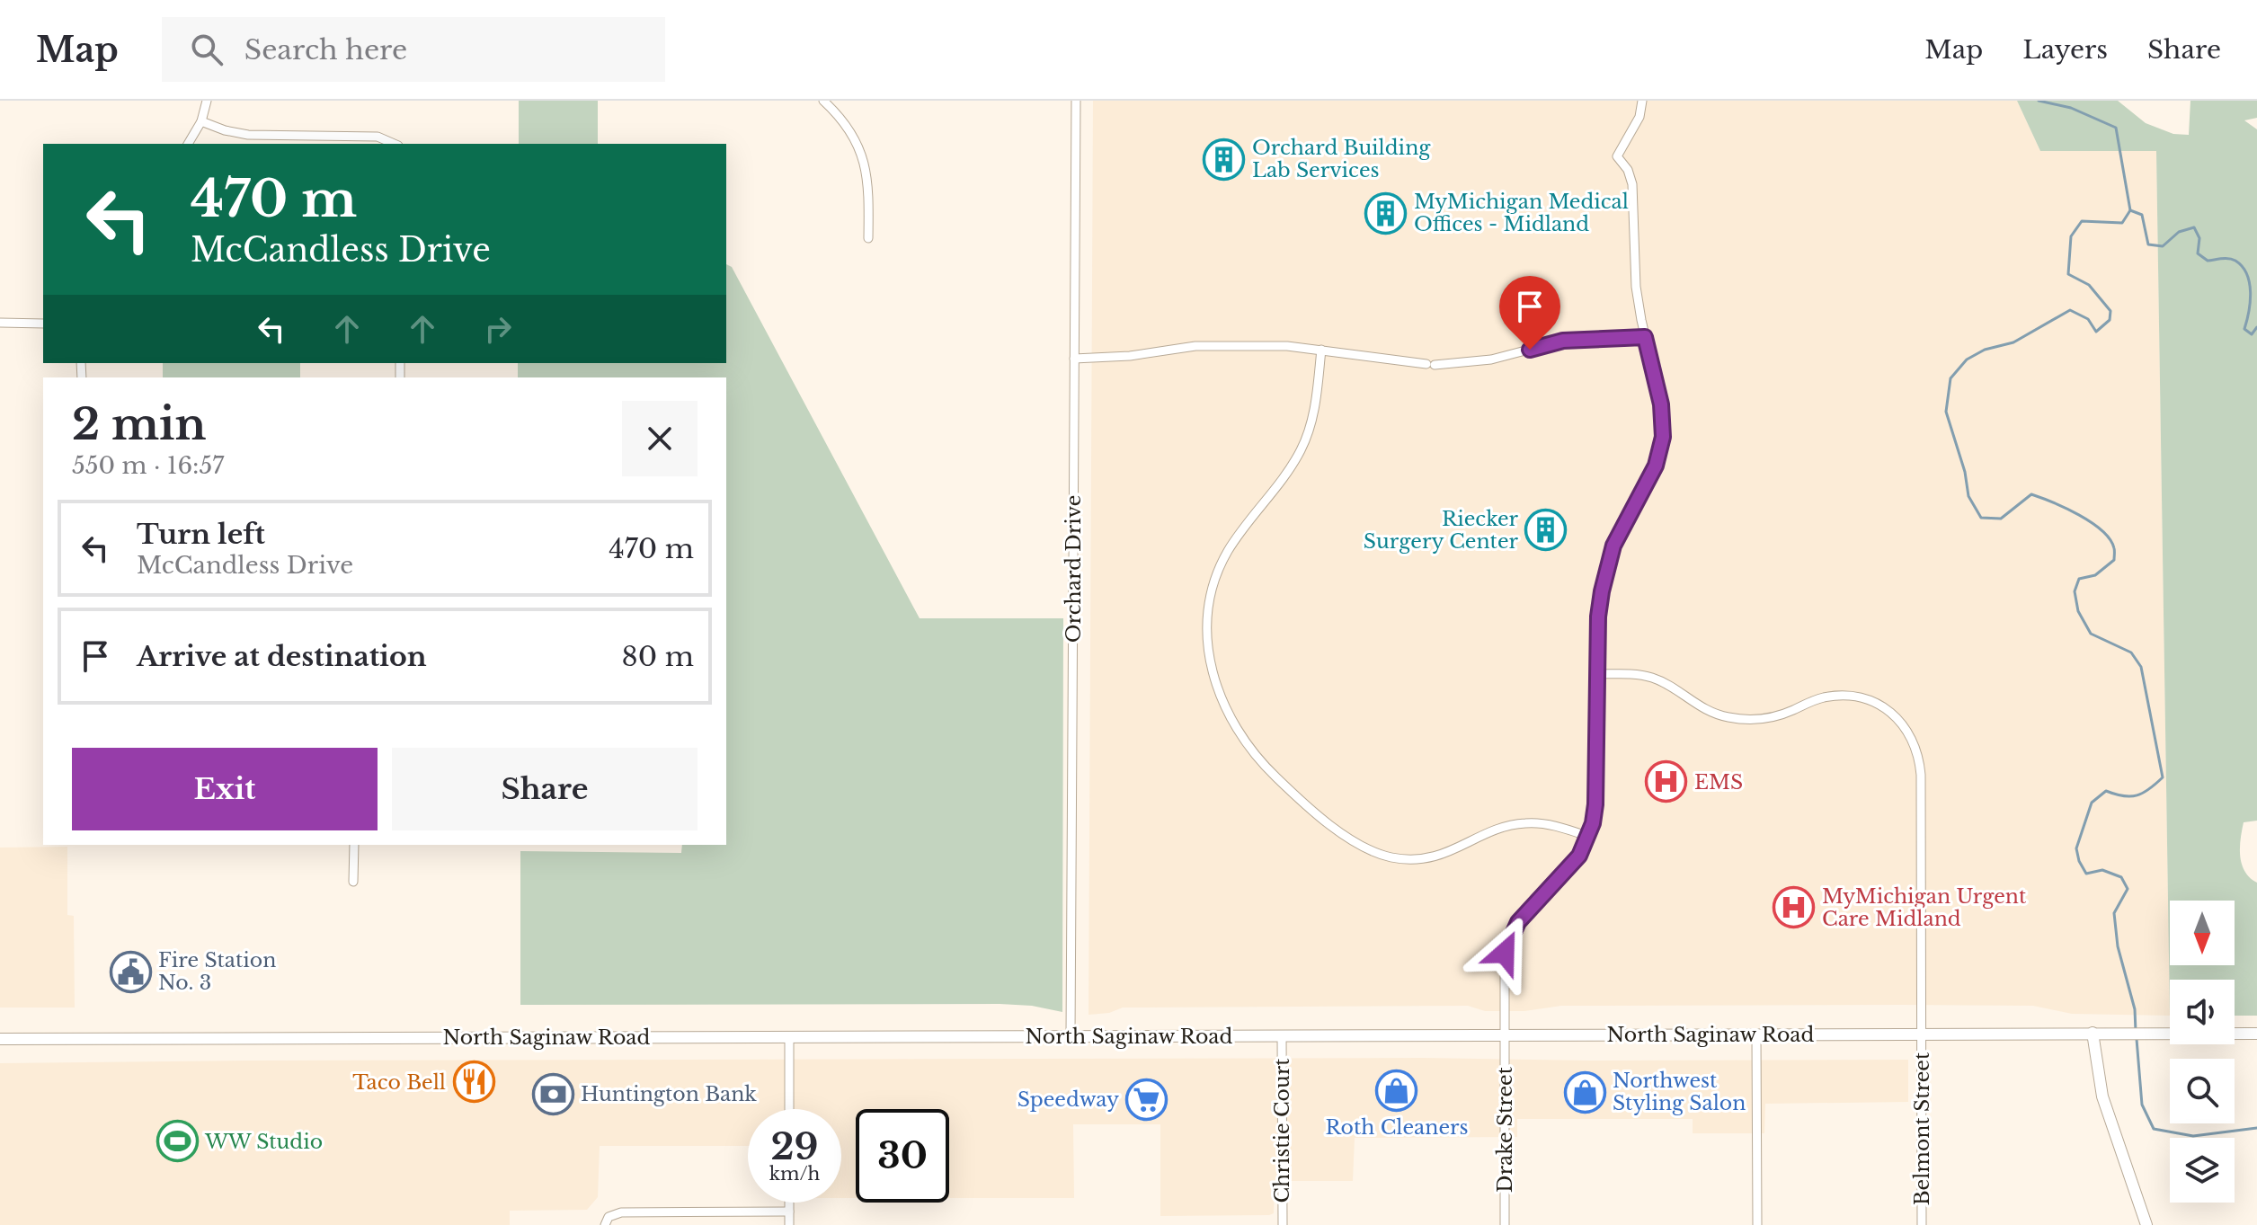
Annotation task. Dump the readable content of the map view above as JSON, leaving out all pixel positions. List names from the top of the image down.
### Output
{
  "streets": {
    "main road": ["North Saginaw Road"],
    "street": [
      "Orchard Drive",
      "Belmont Street",
      "Drake Street",
      "Christie Court"
    ]
  },
  "crossings": [
    ["Orchard Drive", "North Saginaw Road"],
    ["North Saginaw Road", "Belmont Street"],
    ["North Saginaw Road", "Drake Street"],
    ["North Saginaw Road", "Christie Court"]
  ],
  "places": {
    "building": ["Orchard Building Lab Services", "MyMichigan Medical Offices - Midland", "Riecker Surgery Center"],
    "hospital": ["EMS", "MyMichigan Urgent Care Midland"],
    "public building": ["Fire Station No. 3"],
    "restaurant": ["Taco Bell"],
    "shop": ["Roth Cleaners", "Northwest Styling Salon"],
    "bank": ["Huntington Bank"],
    "supermarket": ["Speedway"],
    "sports": ["WW Studio"]
  },
  "north": "bottom",
  "page": {
    "header": "Map",
    "search": "Search here",
    "nav": ["Map", "Layers", "Share"],
    "turn": ["470 m", "McCandless Drive"],
    "heading": ["2 min", "550 m · 16:57"],
    "list": [
      {
        "name": "Turn left",
        "note": "McCandless Drive",
        "value": "470 m"
      },
      {
        "name": "Arrive at destination",
        "value": "80 m"
      }
    ],
    "buttons": ["Exit", "Share"],
    "speed": "29 km/h",
    "limit": "30"
  }
}
